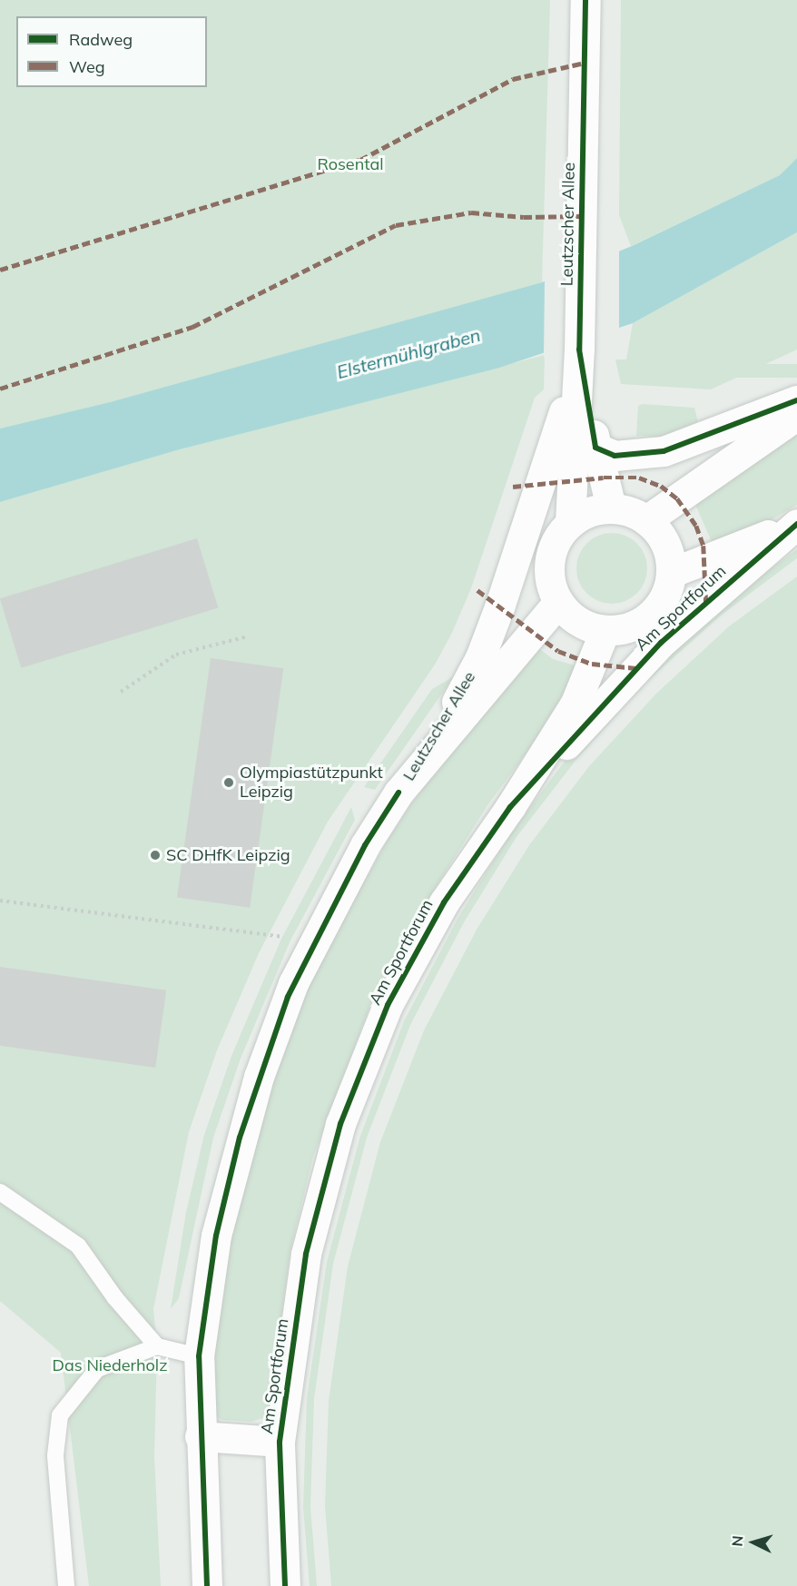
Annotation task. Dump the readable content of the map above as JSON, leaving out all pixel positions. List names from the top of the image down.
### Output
{
  "streets": {
    "main road": ["Leutzscher Allee", "Am Sportforum"]
  },
  "crossings": [
    ["Leutzscher Allee", "Am Sportforum"]
  ],
  "water": ["Elstermühlgraben"],
  "parks": ["Rosental", "Das Niederholz"],
  "places": ["Olympiastützpunkt Leipzig", "SC DHfK Leipzig"],
  "legend": ["Radweg", "Weg"],
  "north": "left"
}
